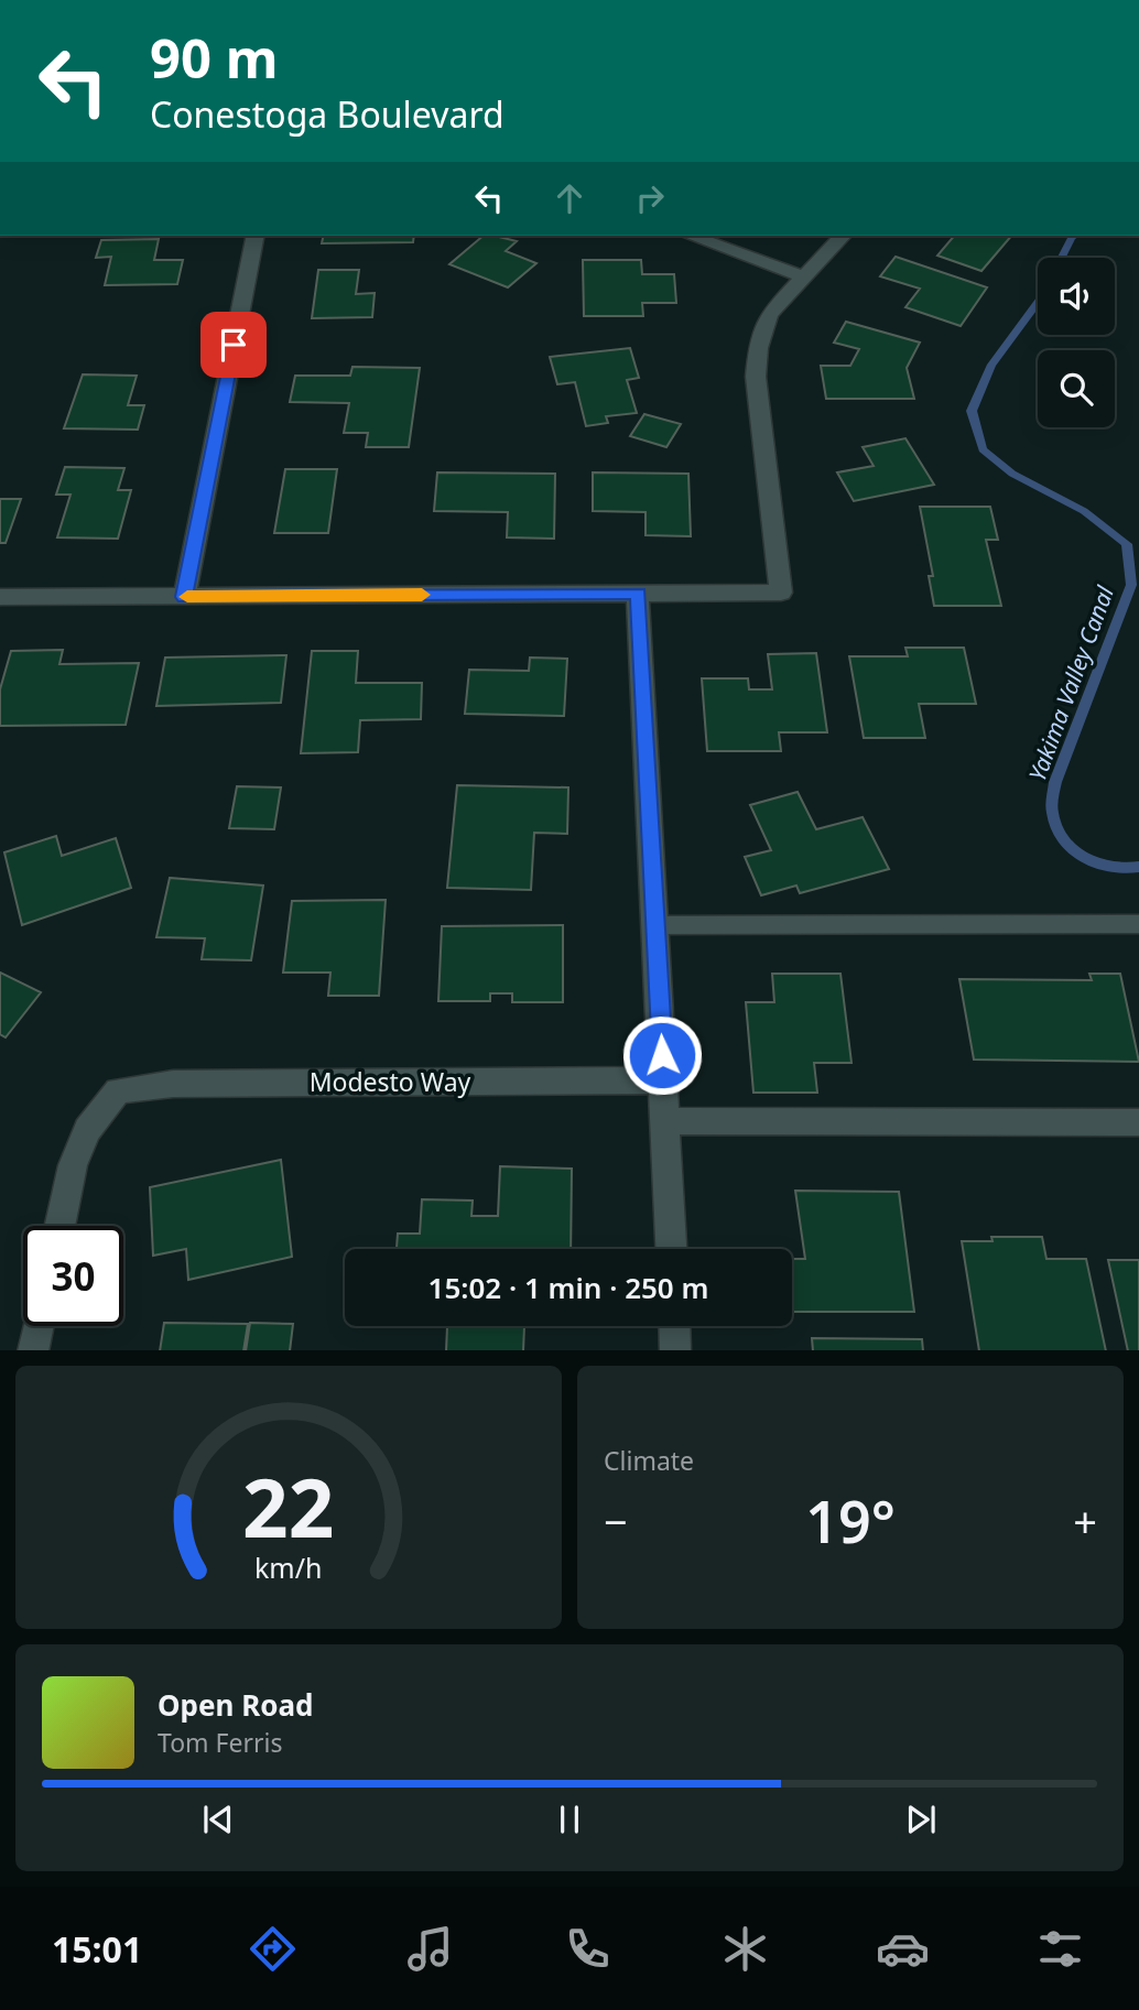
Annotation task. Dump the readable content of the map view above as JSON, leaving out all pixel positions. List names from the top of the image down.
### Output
{
  "streets": {
    "street": ["Modesto Way"]
  },
  "water": ["Yakima Valley Canal"],
  "page": {
    "turn": ["90 m", "Conestoga Boulevard"],
    "limit": "30",
    "trip": "15:02 · 1 min · 250 m",
    "tile": "Climate",
    "heat": ["−", "19°", "+"],
    "song": ["Open Road", "Tom Ferris"],
    "tabs": "15:01",
    "gauge": ["22", "km/h"]
  }
}
